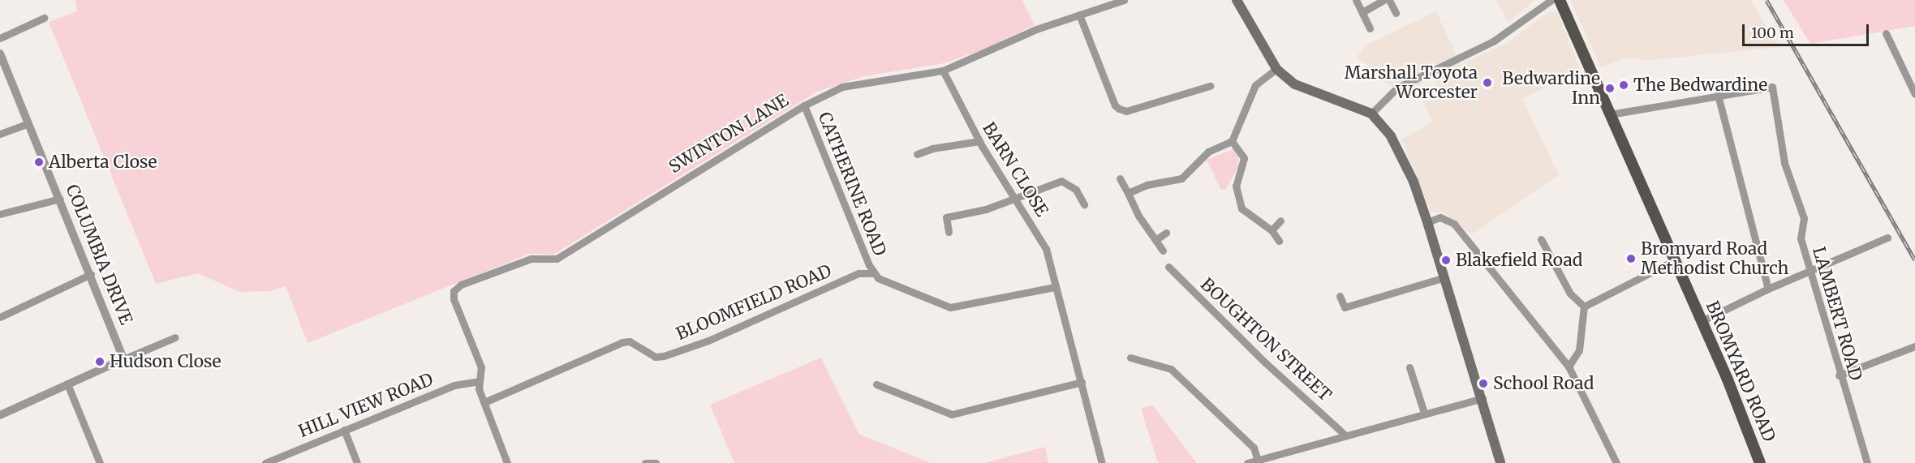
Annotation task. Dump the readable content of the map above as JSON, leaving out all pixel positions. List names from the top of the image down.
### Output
{
  "streets": {
    "main road": ["BROMYARD ROAD"],
    "street": [
      "SWINTON LANE",
      "BARN CLOSE",
      "CATHERINE ROAD",
      "COLUMBIA DRIVE",
      "BLOOMFIELD ROAD",
      "LAMBERT ROAD",
      "BOUGHTON STREET",
      "HILL VIEW ROAD"
    ]
  },
  "crossings": [
    ["SWINTON LANE", "BARN CLOSE"],
    ["SWINTON LANE", "CATHERINE ROAD"],
    ["SWINTON LANE", "BLOOMFIELD ROAD"],
    ["SWINTON LANE", "HILL VIEW ROAD"],
    ["CATHERINE ROAD", "BLOOMFIELD ROAD"]
  ],
  "places": [
    "Marshall Toyota Worcester",
    "The Bedwardine",
    "Bedwardine Inn",
    "Alberta Close",
    "Bromyard Road Methodist Church",
    "Blakefield Road",
    "Hudson Close",
    "School Road"
  ],
  "scale_bar": "100 m"
}
